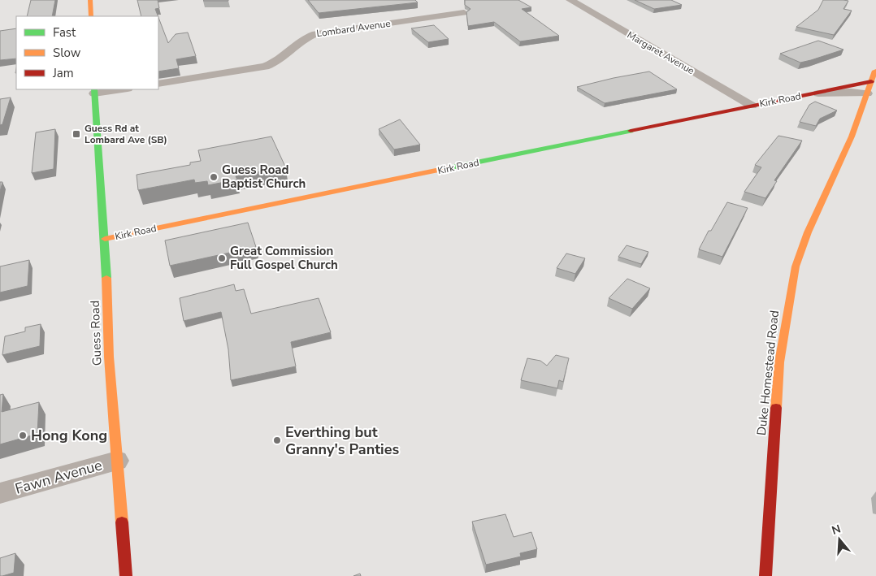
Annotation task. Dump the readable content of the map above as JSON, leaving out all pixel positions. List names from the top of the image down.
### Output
{
  "streets": {
    "street": [
      "Lombard Avenue",
      "Margaret Avenue",
      "Kirk Road",
      "Guess Road",
      "Duke Homestead Road",
      "Fawn Avenue"
    ]
  },
  "crossings": [
    ["Margaret Avenue", "Kirk Road"],
    ["Kirk Road", "Guess Road"],
    ["Kirk Road", "Duke Homestead Road"],
    ["Guess Road", "Fawn Avenue"]
  ],
  "places": {
    "transit": ["Guess Rd at Lombard Ave (SB)"],
    "other": [
      "Guess Road Baptist Church",
      "Great Commission Full Gospel Church",
      "Hong Kong",
      "Everthing but Granny's Panties"
    ]
  },
  "legend": ["Fast", "Slow", "Jam"],
  "north": "top"
}
